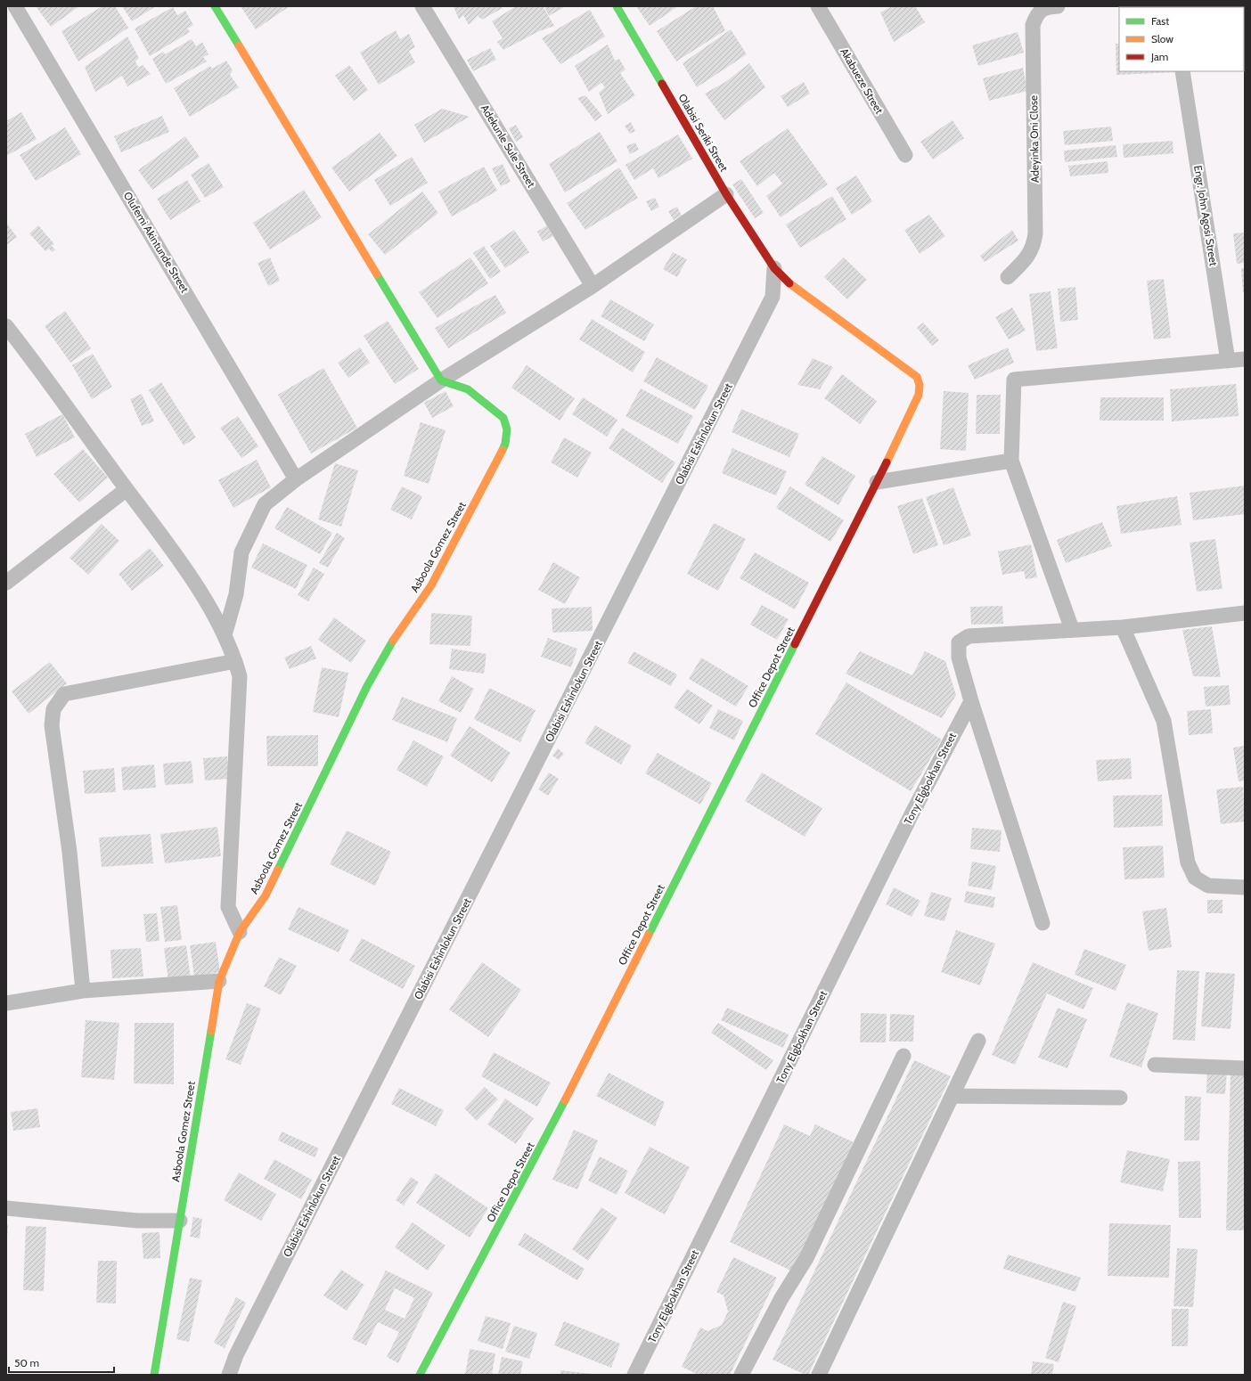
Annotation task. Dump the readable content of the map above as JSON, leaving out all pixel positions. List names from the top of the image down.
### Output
{
  "streets": {
    "street": [
      "Akabueze Street",
      "Olabisi Seriki Street",
      "Adeyinka Oni Close",
      "Adekunle Sule Street",
      "Engr. John Agosi Street",
      "Olufemi Akintunde Street",
      "Olabisi Eshinlokun Street",
      "Asboola Gomez Street",
      "Office Depot Street",
      "Tony Elgbokhan Street"
    ]
  },
  "crossings": [
    ["Olabisi Seriki Street", "Olabisi Eshinlokun Street"]
  ],
  "legend": ["Fast", "Slow", "Jam"],
  "scale_bar": "50 m"
}
